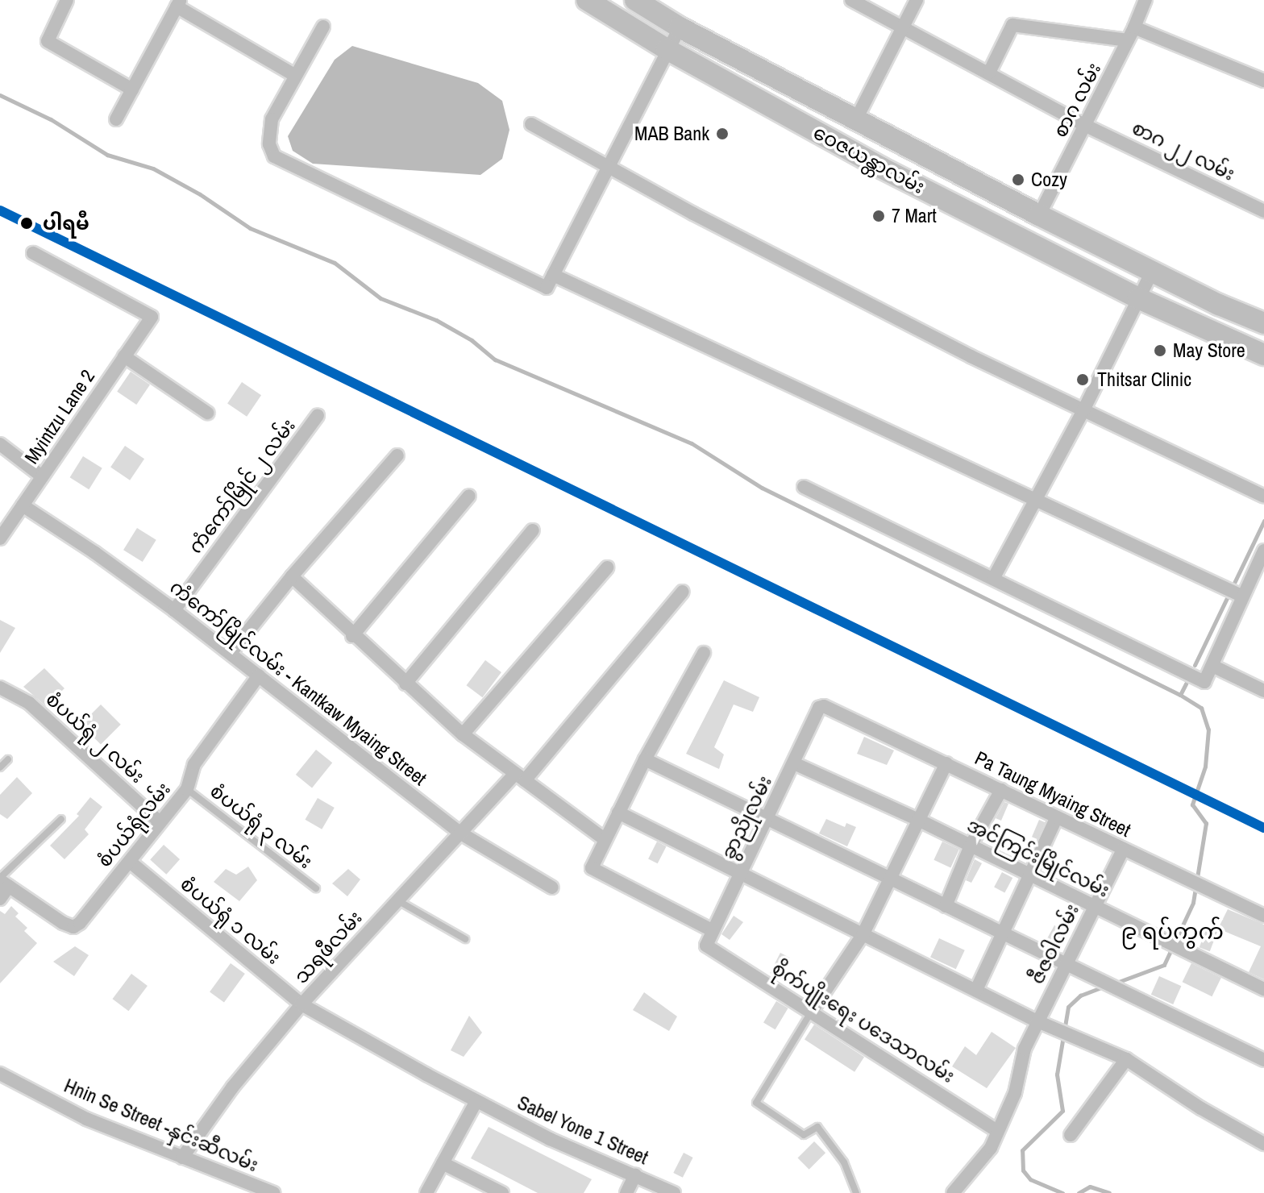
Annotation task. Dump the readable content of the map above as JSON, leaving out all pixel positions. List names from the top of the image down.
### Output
{
  "streets": {
    "main road": ["ဝေဇယန္တာလမ်း"],
    "street": [
      "စာဂ လမ်း",
      "စာဂ ၂၂ လမ်း",
      "Myintzu Lane 2",
      "ကံကော်မြိုင် ၂ လမ်း",
      "ကံကော်မြိုင်လမ်း - Kantkaw Myaing Street",
      "စံပယ်ရုံ ၂ လမ်း",
      "Pa Taung Myaing Street",
      "ခွာညိုလမ်း",
      "စံပယ်ရုံလမ်း",
      "အင်ကြင်းမြိုင်လမ်း",
      "စံပယ်ရုံ ၁ လမ်း",
      "ဇီဇဝါလမ်း",
      "သရဖီလမ်း",
      "စိုက်ပျိုးရေး ပဒေသာလမ်း",
      "Hnin Se Street -နှင်းဆီလမ်း",
      "Sabel Yone 1 Street"
    ],
    "lane": ["စံပယ်ရုံ ၃ လမ်း"]
  },
  "crossings": [
    ["စာဂ လမ်း", "စာဂ ၂၂ လမ်း"],
    ["စာဂ လမ်း", "ဝေဇယန္တာလမ်း"],
    ["Myintzu Lane 2", "ကံကော်မြိုင်လမ်း - Kantkaw Myaing Street"],
    ["ကံကော်မြိုင် ၂ လမ်း", "ကံကော်မြိုင်လမ်း - Kantkaw Myaing Street"],
    ["ကံကော်မြိုင်လမ်း - Kantkaw Myaing Street", "စံပယ်ရုံလမ်း"],
    ["ကံကော်မြိုင်လမ်း - Kantkaw Myaing Street", "သရဖီလမ်း"],
    ["စံပယ်ရုံ ၂ လမ်း", "စံပယ်ရုံလမ်း"],
    ["Pa Taung Myaing Street", "ခွာညိုလမ်း"],
    ["Pa Taung Myaing Street", "ဇီဇဝါလမ်း"],
    ["ခွာညိုလမ်း", "အင်ကြင်းမြိုင်လမ်း"],
    ["ခွာညိုလမ်း", "စိုက်ပျိုးရေး ပဒေသာလမ်း"],
    ["စံပယ်ရုံလမ်း", "စံပယ်ရုံ ၃ လမ်း"],
    ["စံပယ်ရုံလမ်း", "စံပယ်ရုံ ၁ လမ်း"],
    ["အင်ကြင်းမြိုင်လမ်း", "ဇီဇဝါလမ်း"],
    ["စံပယ်ရုံ ၁ လမ်း", "သရဖီလမ်း"],
    ["စံပယ်ရုံ ၁ လမ်း", "Sabel Yone 1 Street"],
    ["ဇီဇဝါလမ်း", "စိုက်ပျိုးရေး ပဒေသာလမ်း"],
    ["သရဖီလမ်း", "Hnin Se Street -နှင်းဆီလမ်း"]
  ],
  "districts": ["၉ ရပ်ကွက်"],
  "places": [
    "MAB Bank",
    "Cozy",
    "7 Mart",
    "ပါရမီ",
    "May Store",
    "Thitsar Clinic"
  ]
}
